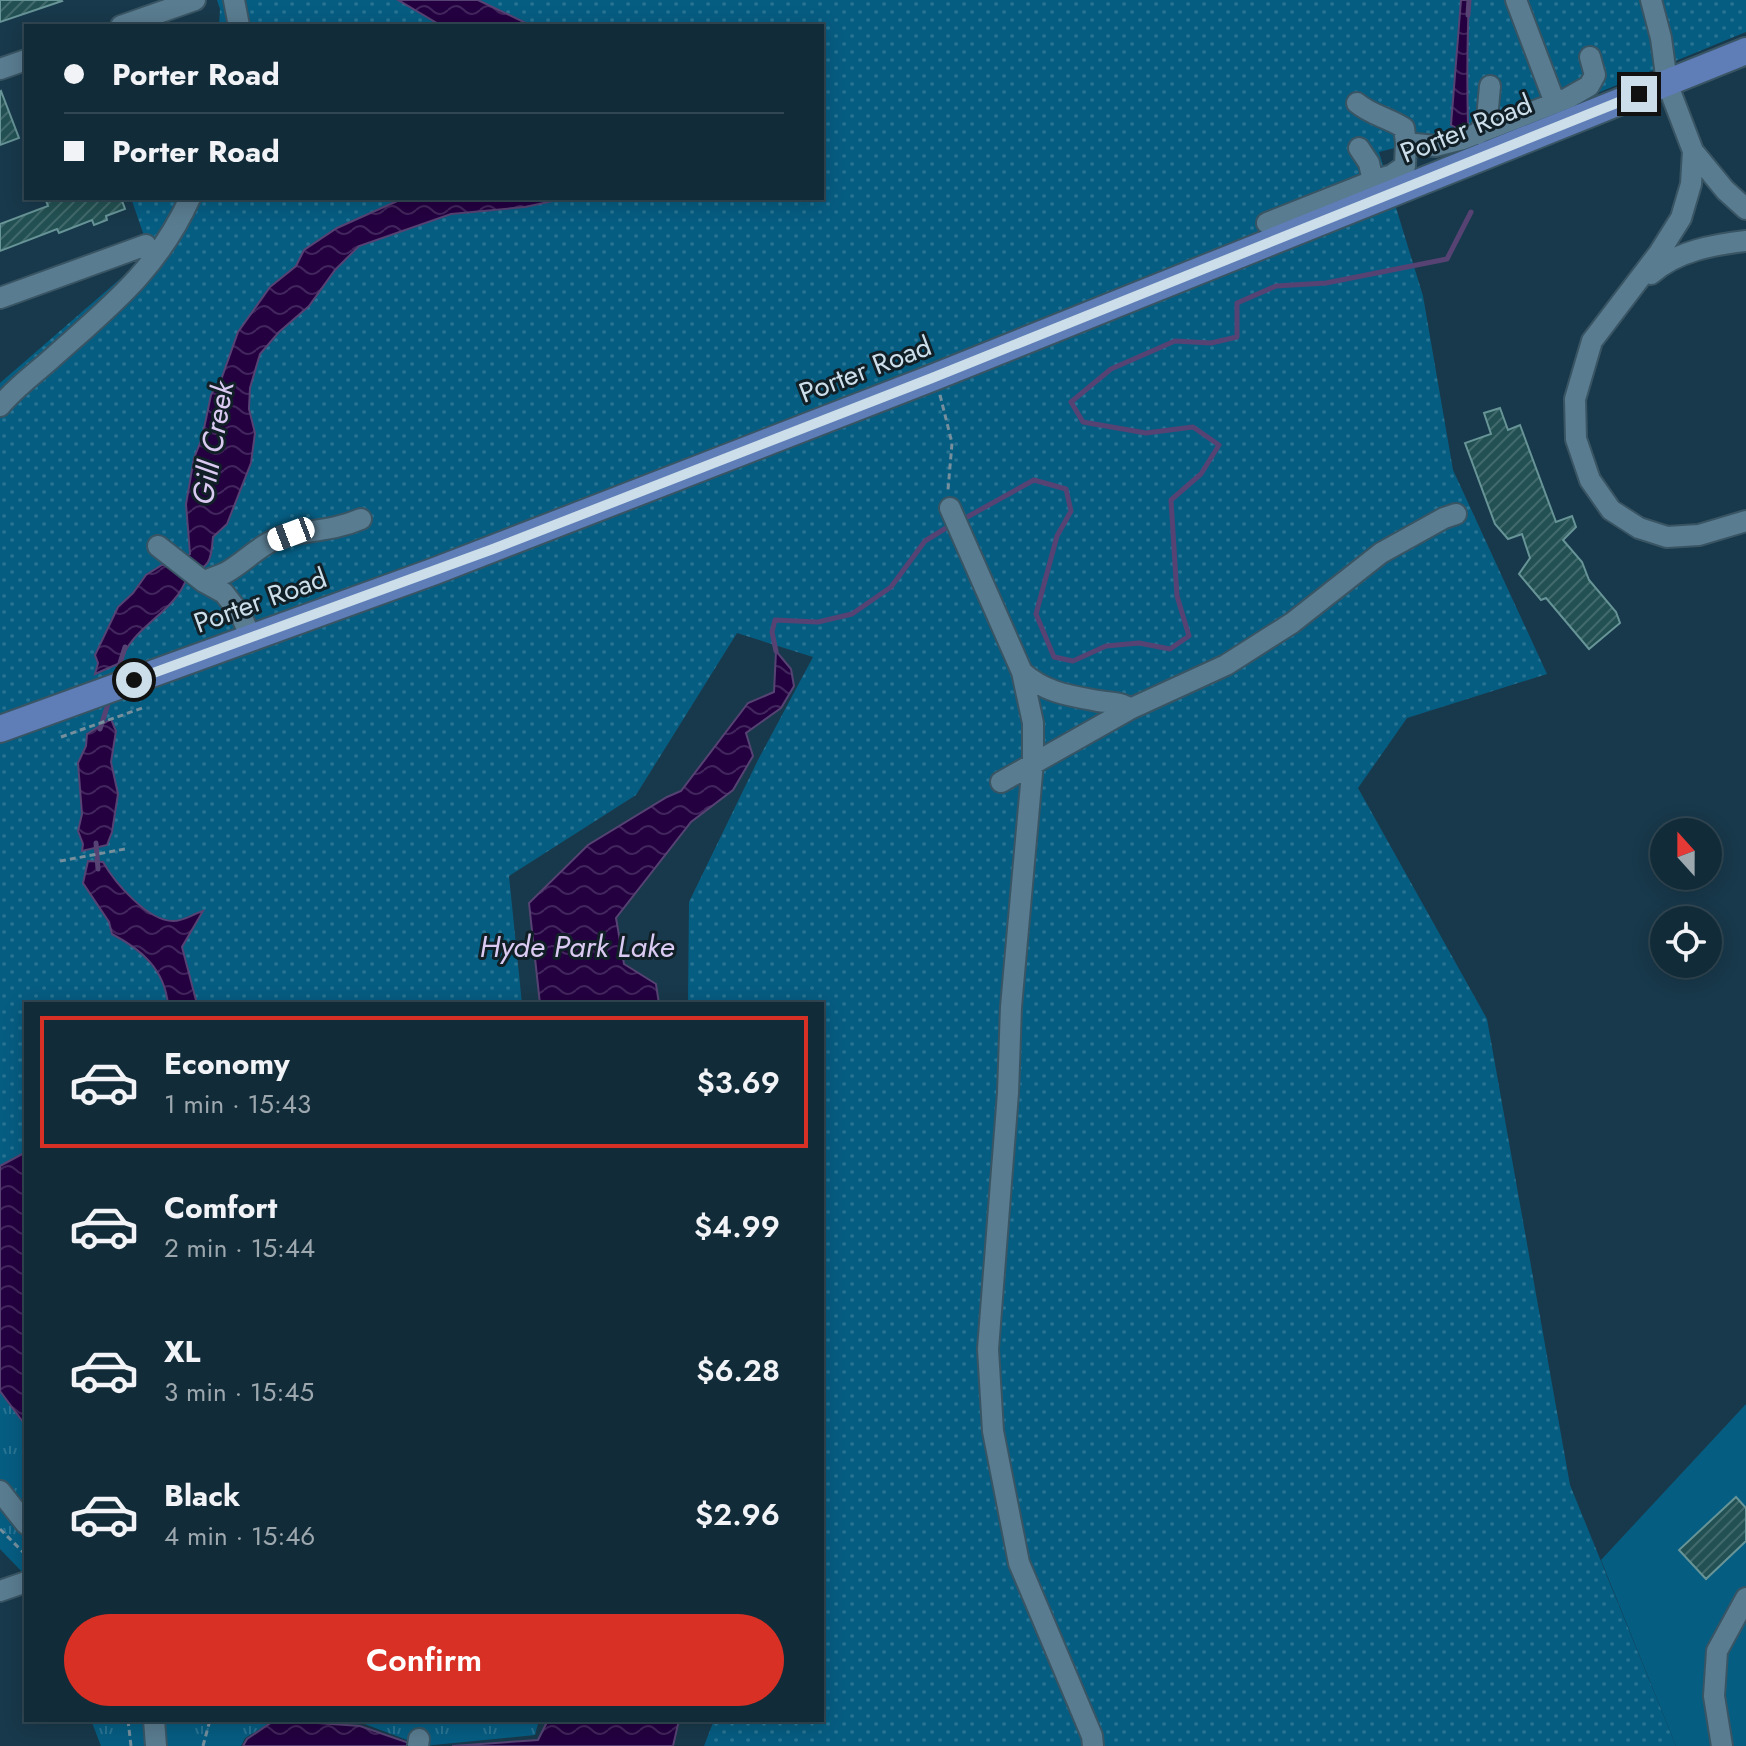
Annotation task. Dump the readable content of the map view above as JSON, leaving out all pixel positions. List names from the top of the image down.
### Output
{
  "streets": {
    "main road": ["Porter Road"]
  },
  "water": ["Gill Creek", "Hyde Park Lake"],
  "north": "top",
  "page": {
    "banner": ["Porter Road", "Porter Road"],
    "list": [
      {
        "name": "Economy",
        "note": "1 min · 15:43",
        "value": "$3.69"
      },
      {
        "name": "Comfort",
        "note": "2 min · 15:44",
        "value": "$4.99"
      },
      {
        "name": "XL",
        "note": "3 min · 15:45",
        "value": "$6.28"
      },
      {
        "name": "Black",
        "note": "4 min · 15:46",
        "value": "$2.96"
      }
    ],
    "buttons": "Confirm"
  }
}
